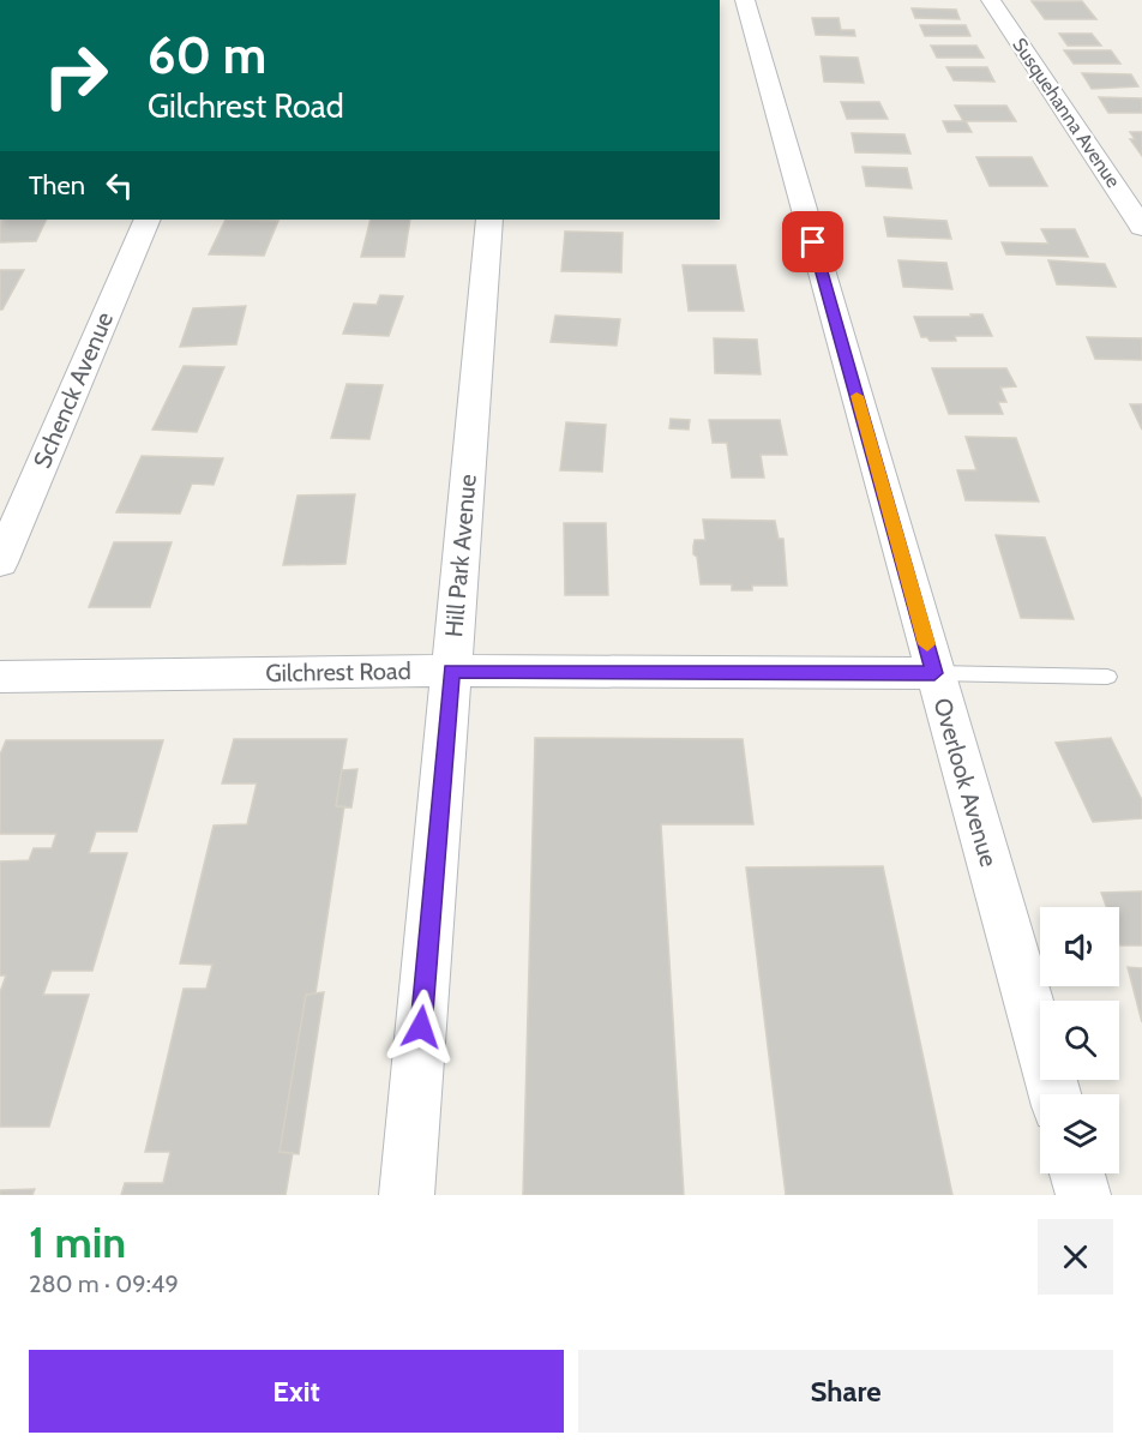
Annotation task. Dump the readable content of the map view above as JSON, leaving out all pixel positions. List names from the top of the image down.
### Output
{
  "streets": {
    "street": [
      "Susquehanna Avenue",
      "Schenck Avenue",
      "Hill Park Avenue",
      "Gilchrest Road",
      "Overlook Avenue"
    ]
  },
  "crossings": [
    ["Hill Park Avenue", "Gilchrest Road"],
    ["Gilchrest Road", "Overlook Avenue"]
  ],
  "page": {
    "turn": ["60 m", "Gilchrest Road"],
    "then": "Then",
    "heading": ["1 min", "280 m · 09:49"],
    "buttons": ["Exit", "Share"]
  }
}
